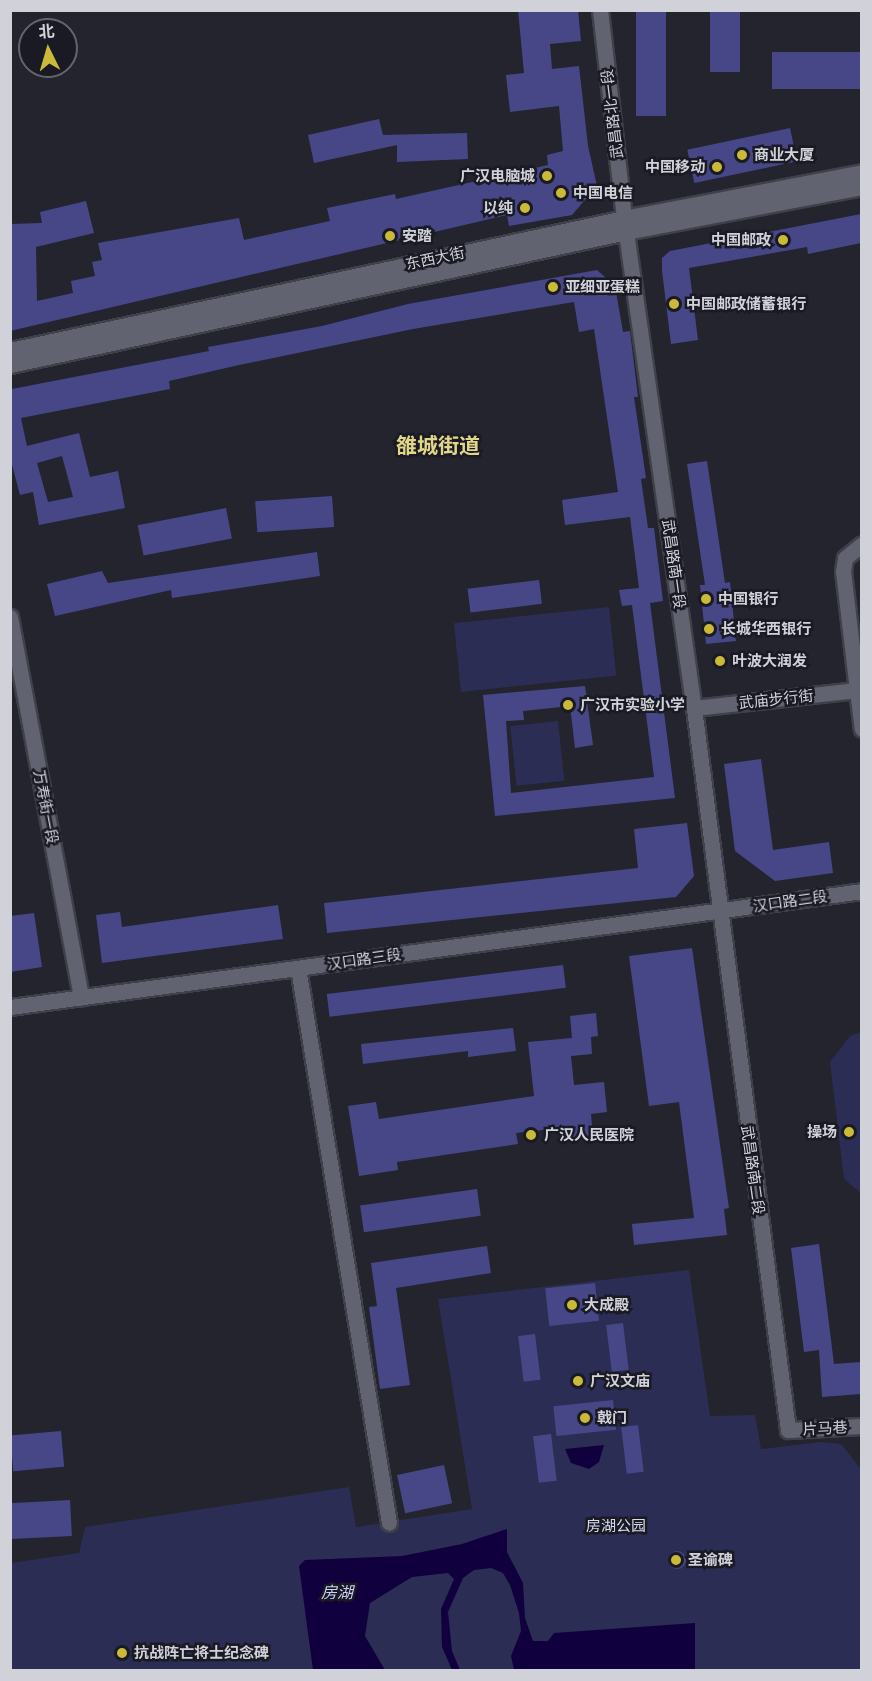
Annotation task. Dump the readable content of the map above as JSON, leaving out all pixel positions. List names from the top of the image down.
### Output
{
  "streets": {
    "street": [
      "武昌路北一段",
      "东西大街",
      "武昌路南一段",
      "武庙步行街",
      "万寿街一段",
      "汉口路二段",
      "汉口路三段",
      "武昌路南二段",
      "片马巷"
    ]
  },
  "crossings": [
    ["武昌路北一段", "东西大街"],
    ["武昌路北一段", "武昌路南一段"],
    ["东西大街", "武昌路南一段"],
    ["武昌路南一段", "武庙步行街"],
    ["武昌路南一段", "汉口路二段"],
    ["武昌路南一段", "汉口路三段"],
    ["武昌路南一段", "武昌路南二段"],
    ["万寿街一段", "汉口路三段"],
    ["汉口路二段", "汉口路三段"],
    ["汉口路二段", "武昌路南二段"],
    ["汉口路三段", "武昌路南二段"],
    ["武昌路南二段", "片马巷"]
  ],
  "districts": ["雒城街道"],
  "water": ["房湖"],
  "parks": ["房湖公园"],
  "places": [
    "商业大厦",
    "中国移动",
    "广汉电脑城",
    "中国电信",
    "以纯",
    "安踏",
    "中国邮政",
    "亚细亚蛋糕",
    "中国邮政储蓄银行",
    "中国银行",
    "长城华西银行",
    "叶波大润发",
    "广汉市实验小学",
    "操场",
    "广汉人民医院",
    "大成殿",
    "广汉文庙",
    "戟门",
    "圣谕碑",
    "抗战阵亡将士纪念碑"
  ],
  "north": "top"
}
